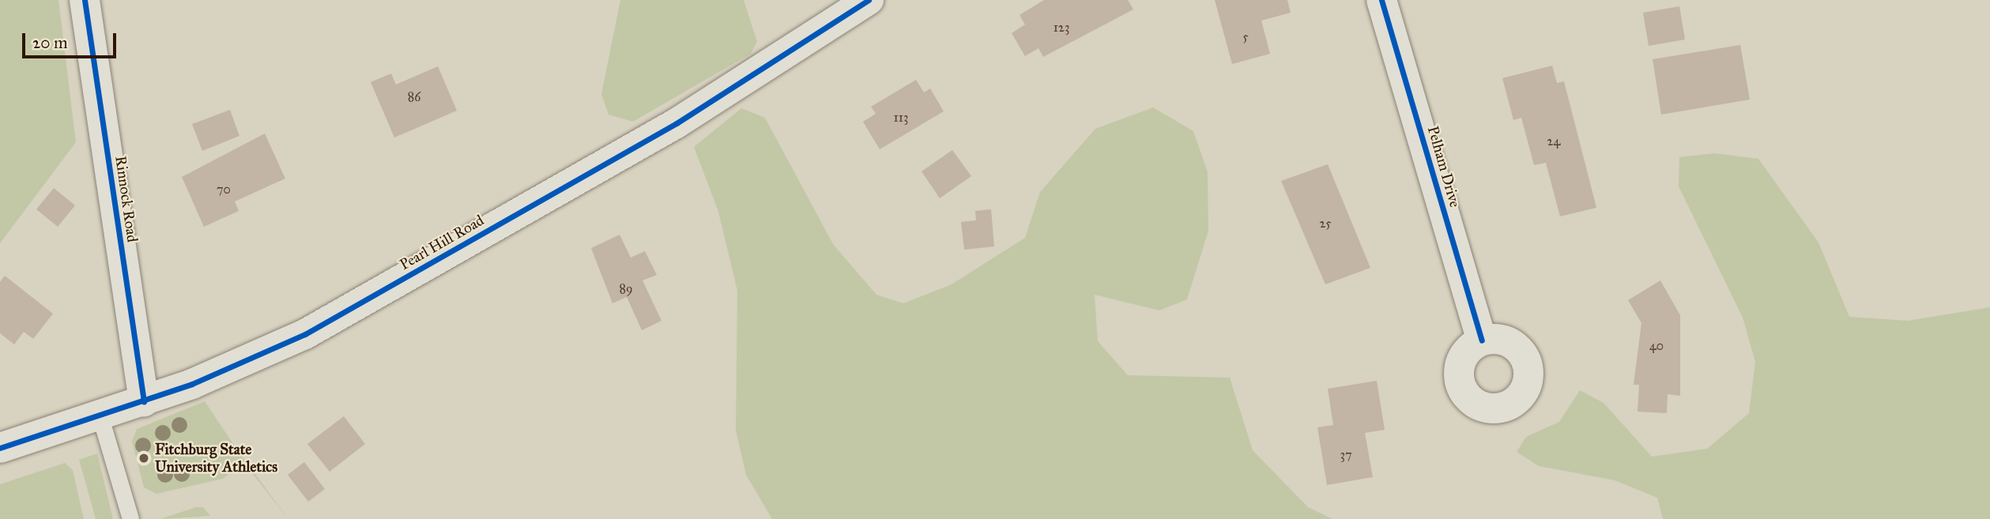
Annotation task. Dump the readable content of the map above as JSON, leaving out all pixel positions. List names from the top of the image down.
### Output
{
  "streets": {
    "street": ["Pelham Drive", "Rinnock Road", "Pearl Hill Road"]
  },
  "crossings": [
    ["Rinnock Road", "Pearl Hill Road"]
  ],
  "places": ["Fitchburg State University Athletics"],
  "house_numbers": [
    "123",
    "5",
    "86",
    "113",
    "24",
    "70",
    "25",
    "89",
    "40",
    "37"
  ],
  "scale_bar": "20 m"
}
